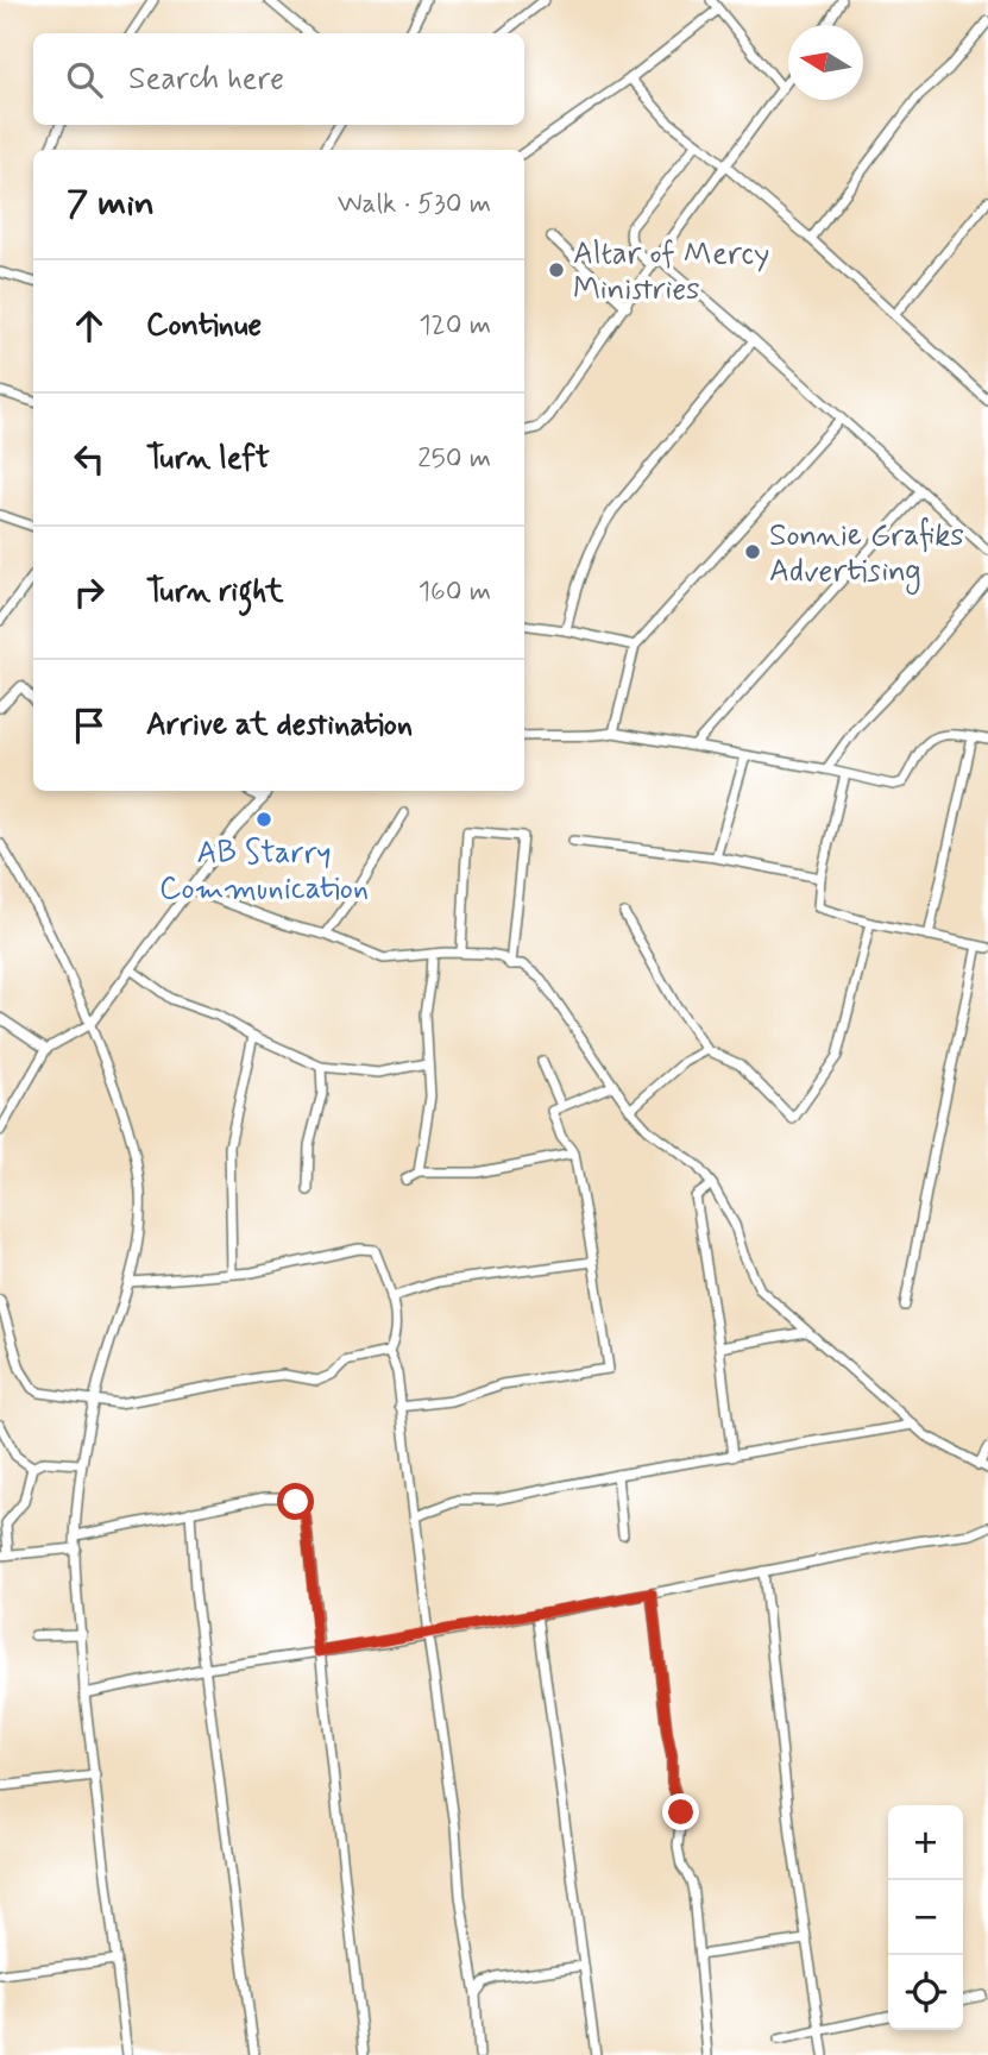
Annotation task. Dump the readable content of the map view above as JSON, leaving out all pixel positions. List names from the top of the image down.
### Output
{
  "places": ["Altar of Mercy Ministries", "Sonnie Grafiks Advertising", "AB Starry Communication"],
  "north": "left",
  "page": {
    "search": "Search here",
    "heading": ["7 min", "Walk · 530 m"],
    "list": [
      ["Continue", "120 m"],
      ["Turn left", "250 m"],
      ["Turn right", "160 m"],
      "Arrive at destination"
    ],
    "map_buttons": ["+", "−"]
  }
}
